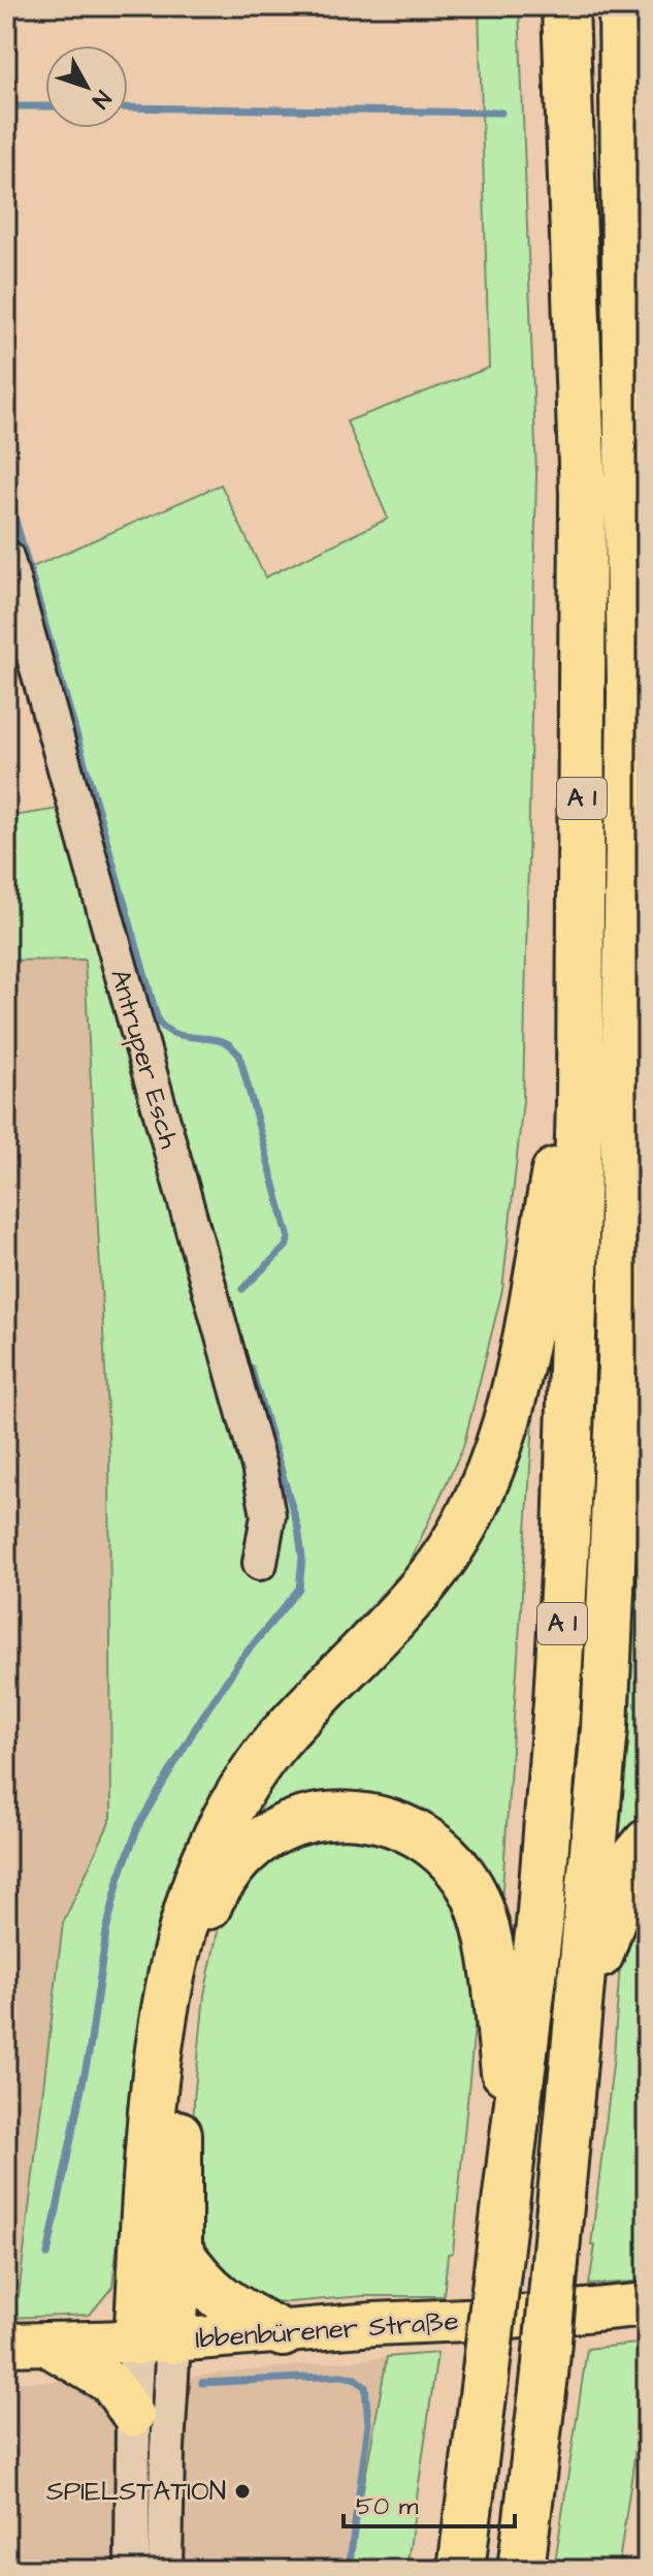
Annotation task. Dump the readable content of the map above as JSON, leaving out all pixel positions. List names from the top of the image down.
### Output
{
  "streets": {
    "highway": ["A 1"],
    "main road": ["Ibbenbürener Straße"],
    "street": ["Antruper Esch"]
  },
  "places": ["SPIELSTATION"],
  "scale_bar": "50 m",
  "north": "bottom right"
}
